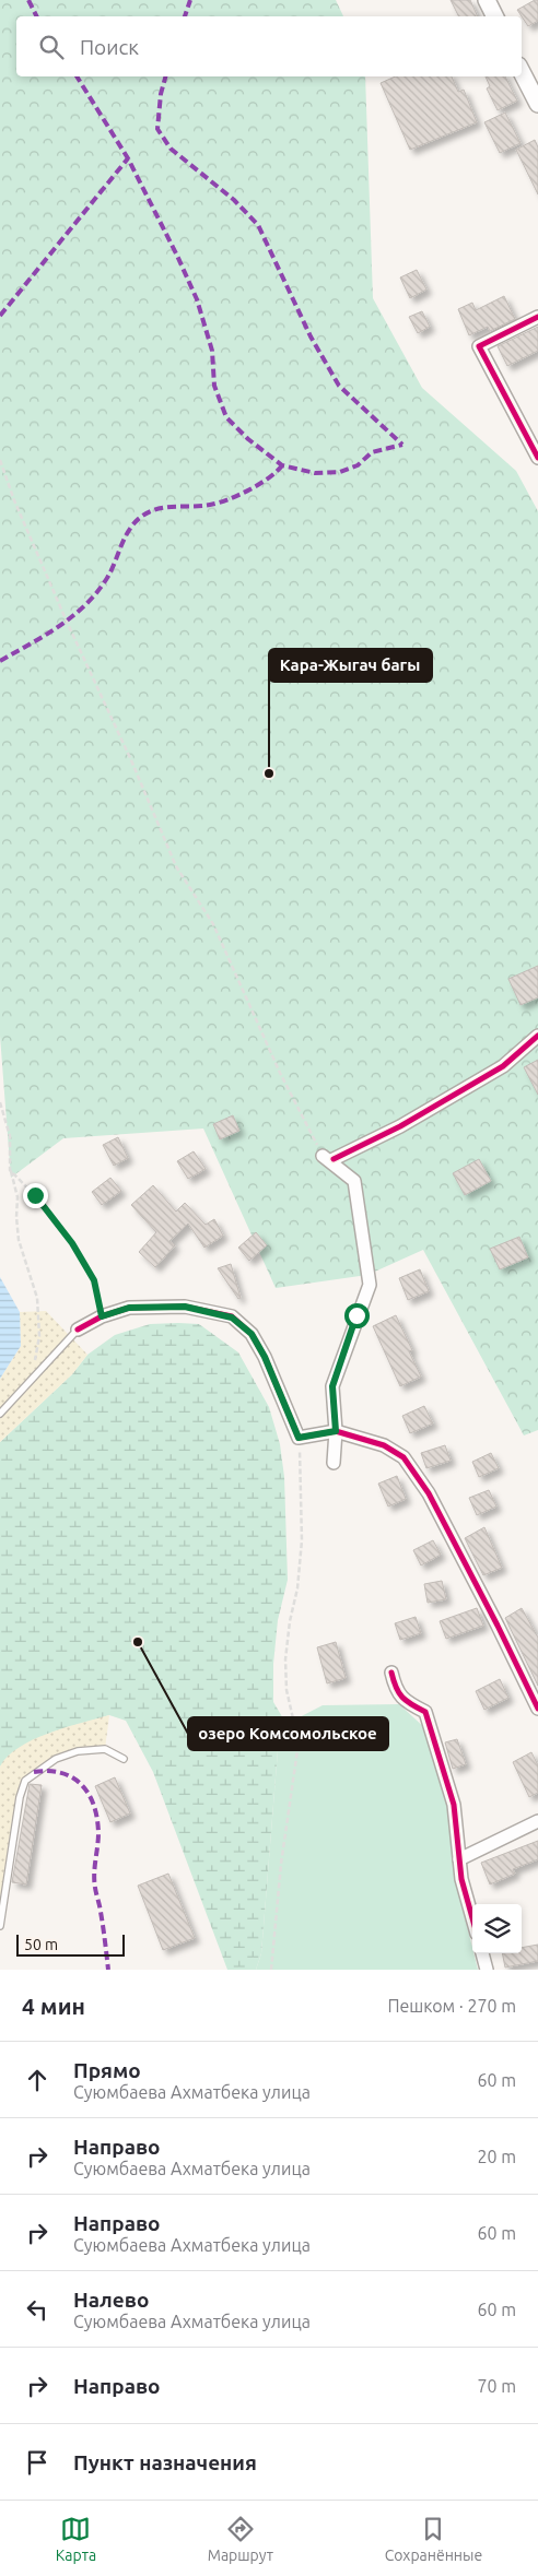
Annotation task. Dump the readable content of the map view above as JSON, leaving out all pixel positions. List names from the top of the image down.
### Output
{
  "places": ["Кара-Жыгач багы", "озеро Комсомольское"],
  "scale_bar": "50 m",
  "page": {
    "search": "Поиск",
    "scale": "50 m",
    "heading": ["4 мин", "Пешком · 270 m"],
    "list": [
      ["Прямо", "Суюмбаева Ахматбека улица", "60 m"],
      ["Направо", "Суюмбаева Ахматбека улица", "20 m"],
      ["Направо", "Суюмбаева Ахматбека улица", "60 m"],
      ["Налево", "Суюмбаева Ахматбека улица", "60 m"],
      ["Направо", "70 m"],
      "Пункт назначения"
    ],
    "nav": ["Карта", "Маршрут", "Сохранённые"]
  }
}
